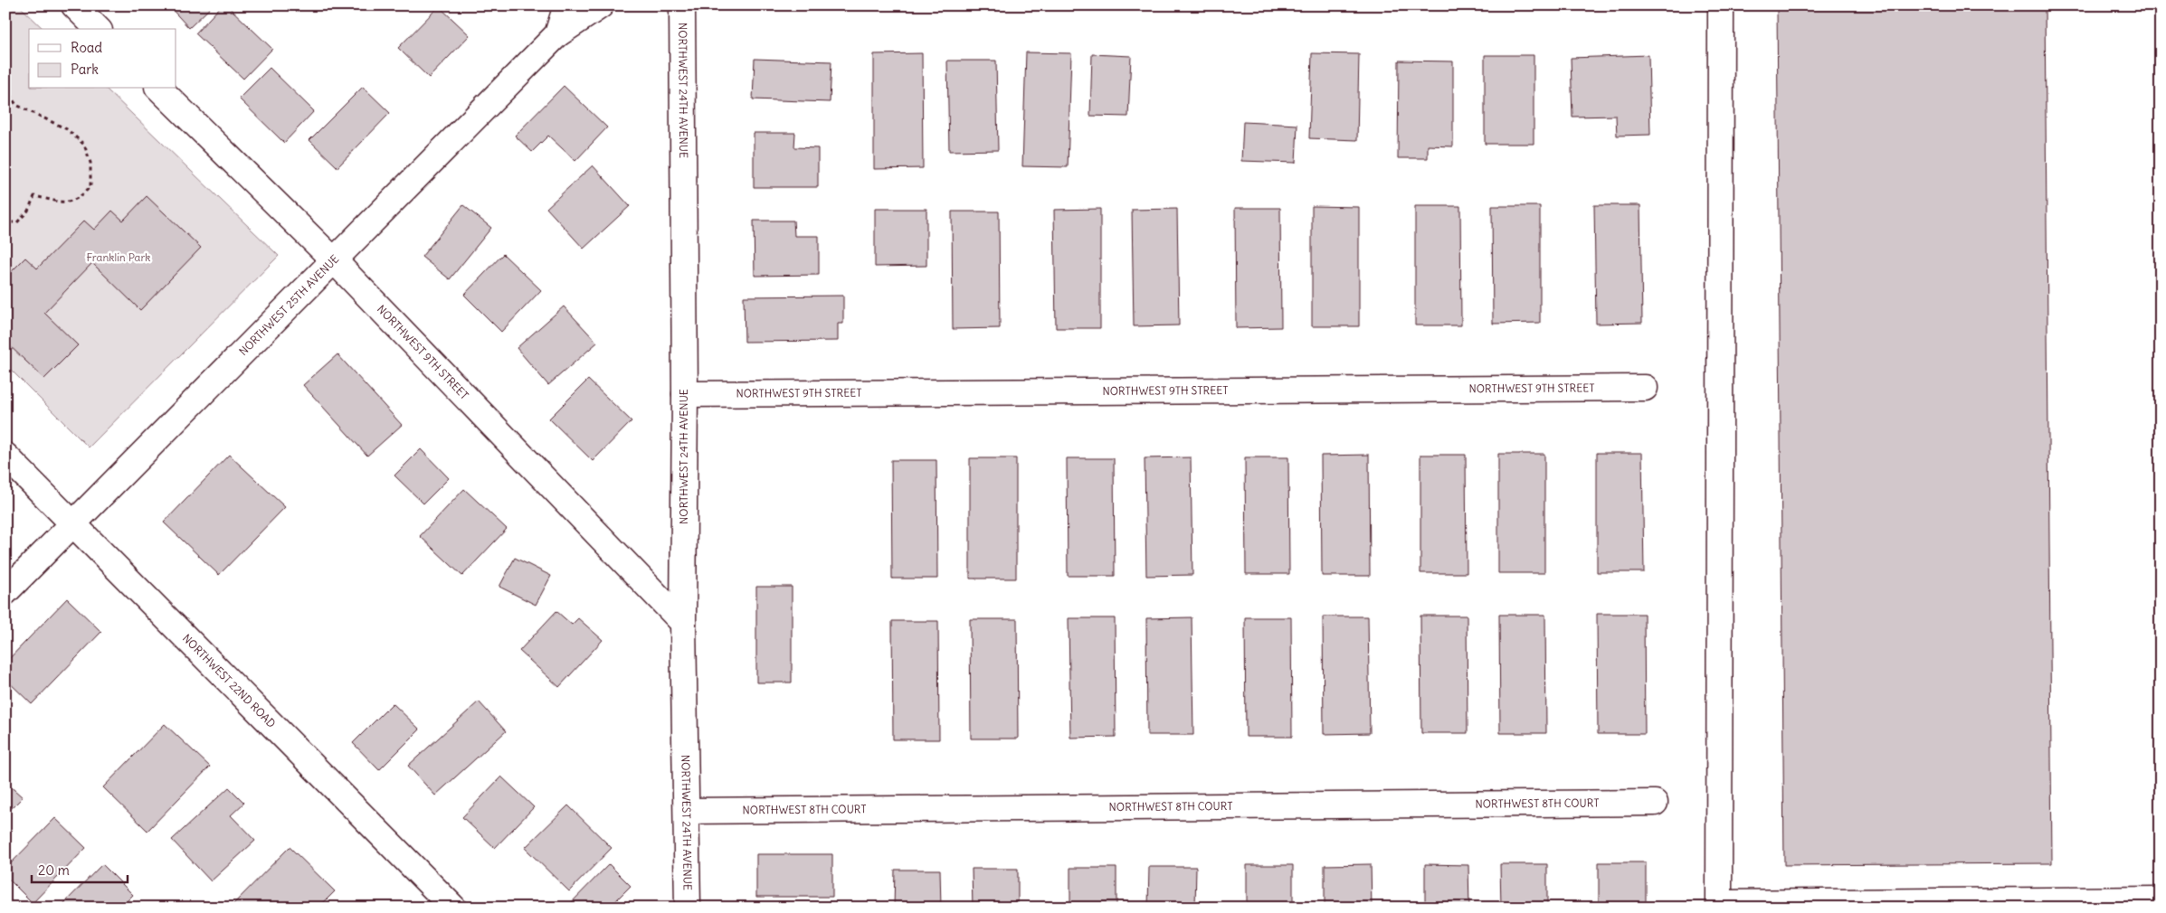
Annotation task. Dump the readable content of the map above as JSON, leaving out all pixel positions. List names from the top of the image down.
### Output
{
  "streets": {
    "street": [
      "NORTHWEST 24TH AVENUE",
      "NORTHWEST 25TH AVENUE",
      "NORTHWEST 9TH STREET",
      "NORTHWEST 22ND ROAD",
      "NORTHWEST 8TH COURT"
    ]
  },
  "crossings": [
    ["NORTHWEST 24TH AVENUE", "NORTHWEST 9TH STREET"],
    ["NORTHWEST 24TH AVENUE", "NORTHWEST 8TH COURT"],
    ["NORTHWEST 25TH AVENUE", "NORTHWEST 9TH STREET"],
    ["NORTHWEST 25TH AVENUE", "NORTHWEST 22ND ROAD"]
  ],
  "parks": ["Franklin Park"],
  "legend": ["Road", "Park"],
  "scale_bar": "20 m"
}
